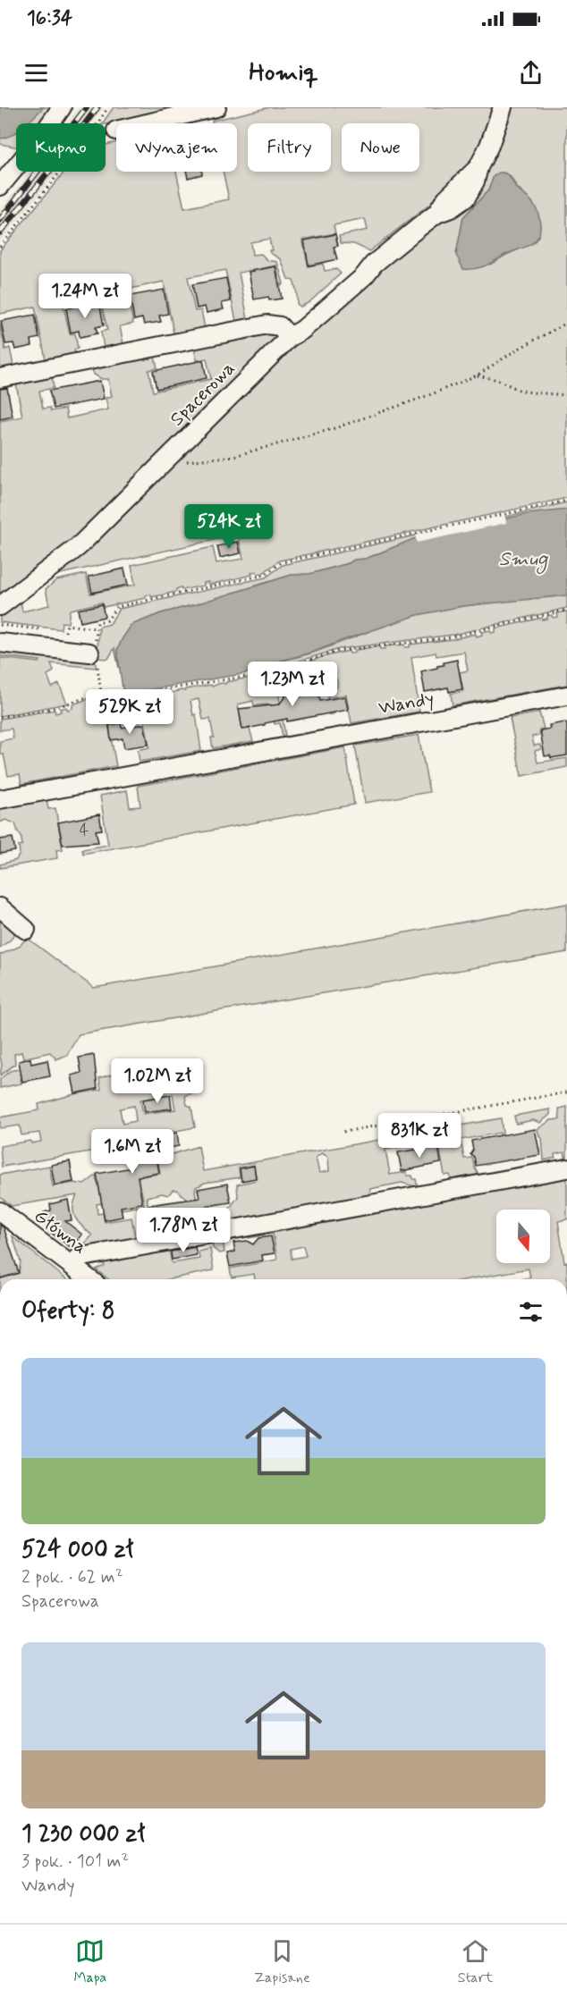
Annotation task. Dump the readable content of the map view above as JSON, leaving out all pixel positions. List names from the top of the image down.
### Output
{
  "streets": {
    "street": ["Spacerowa", "Wandy", "Główna"]
  },
  "water": ["Smug"],
  "house_numbers": ["4"],
  "north": "bottom",
  "page": {
    "status": "16:34",
    "header": "Homiq",
    "chip": [
      "Kupno",
      "Wynajem",
      "Filtry",
      "Nowe"
    ],
    "price": [
      "1.24M zł",
      "524K zł",
      "1.23M zł",
      "529K zł",
      "1.02M zł",
      "831K zł",
      "1.6M zł",
      "1.78M zł"
    ],
    "heading": "Oferty: 8",
    "list": [
      {
        "name": "524 000 zł",
        "note": "2 pok. · 62 m² · Spacerowa"
      },
      {
        "name": "1 230 000 zł",
        "note": "3 pok. · 101 m² · Wandy"
      }
    ],
    "tabs": ["Mapa", "Zapisane", "Start"]
  }
}
